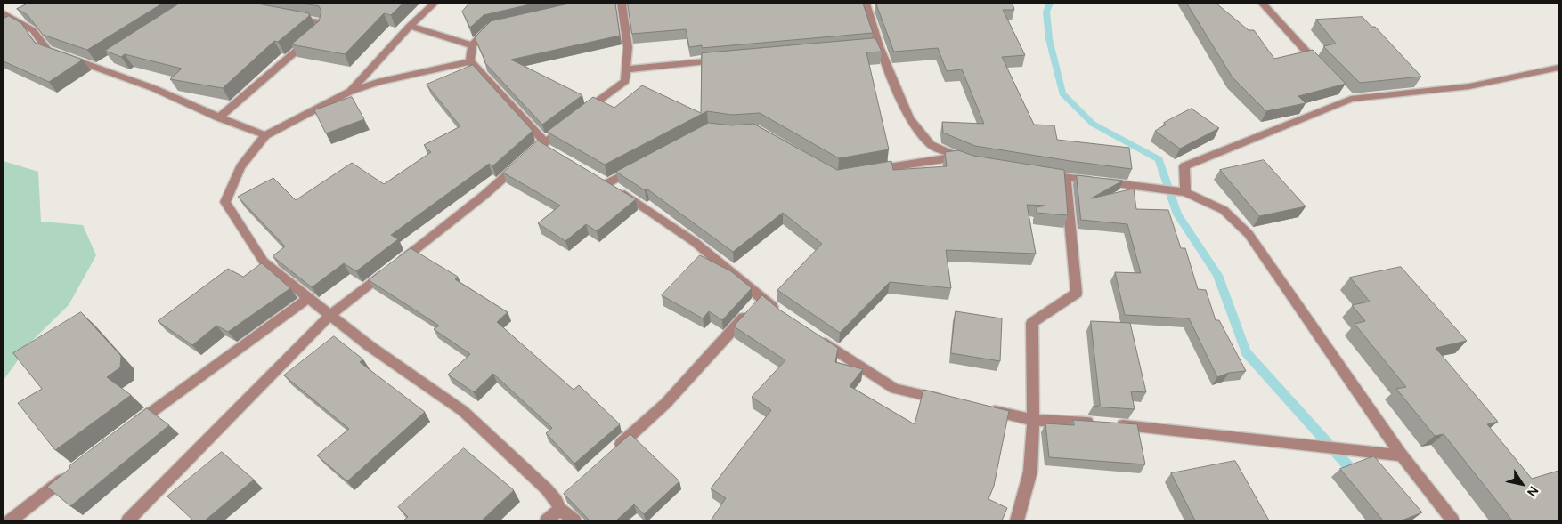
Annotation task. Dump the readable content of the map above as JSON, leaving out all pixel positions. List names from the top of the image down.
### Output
{
  "north": "bottom right"
}
